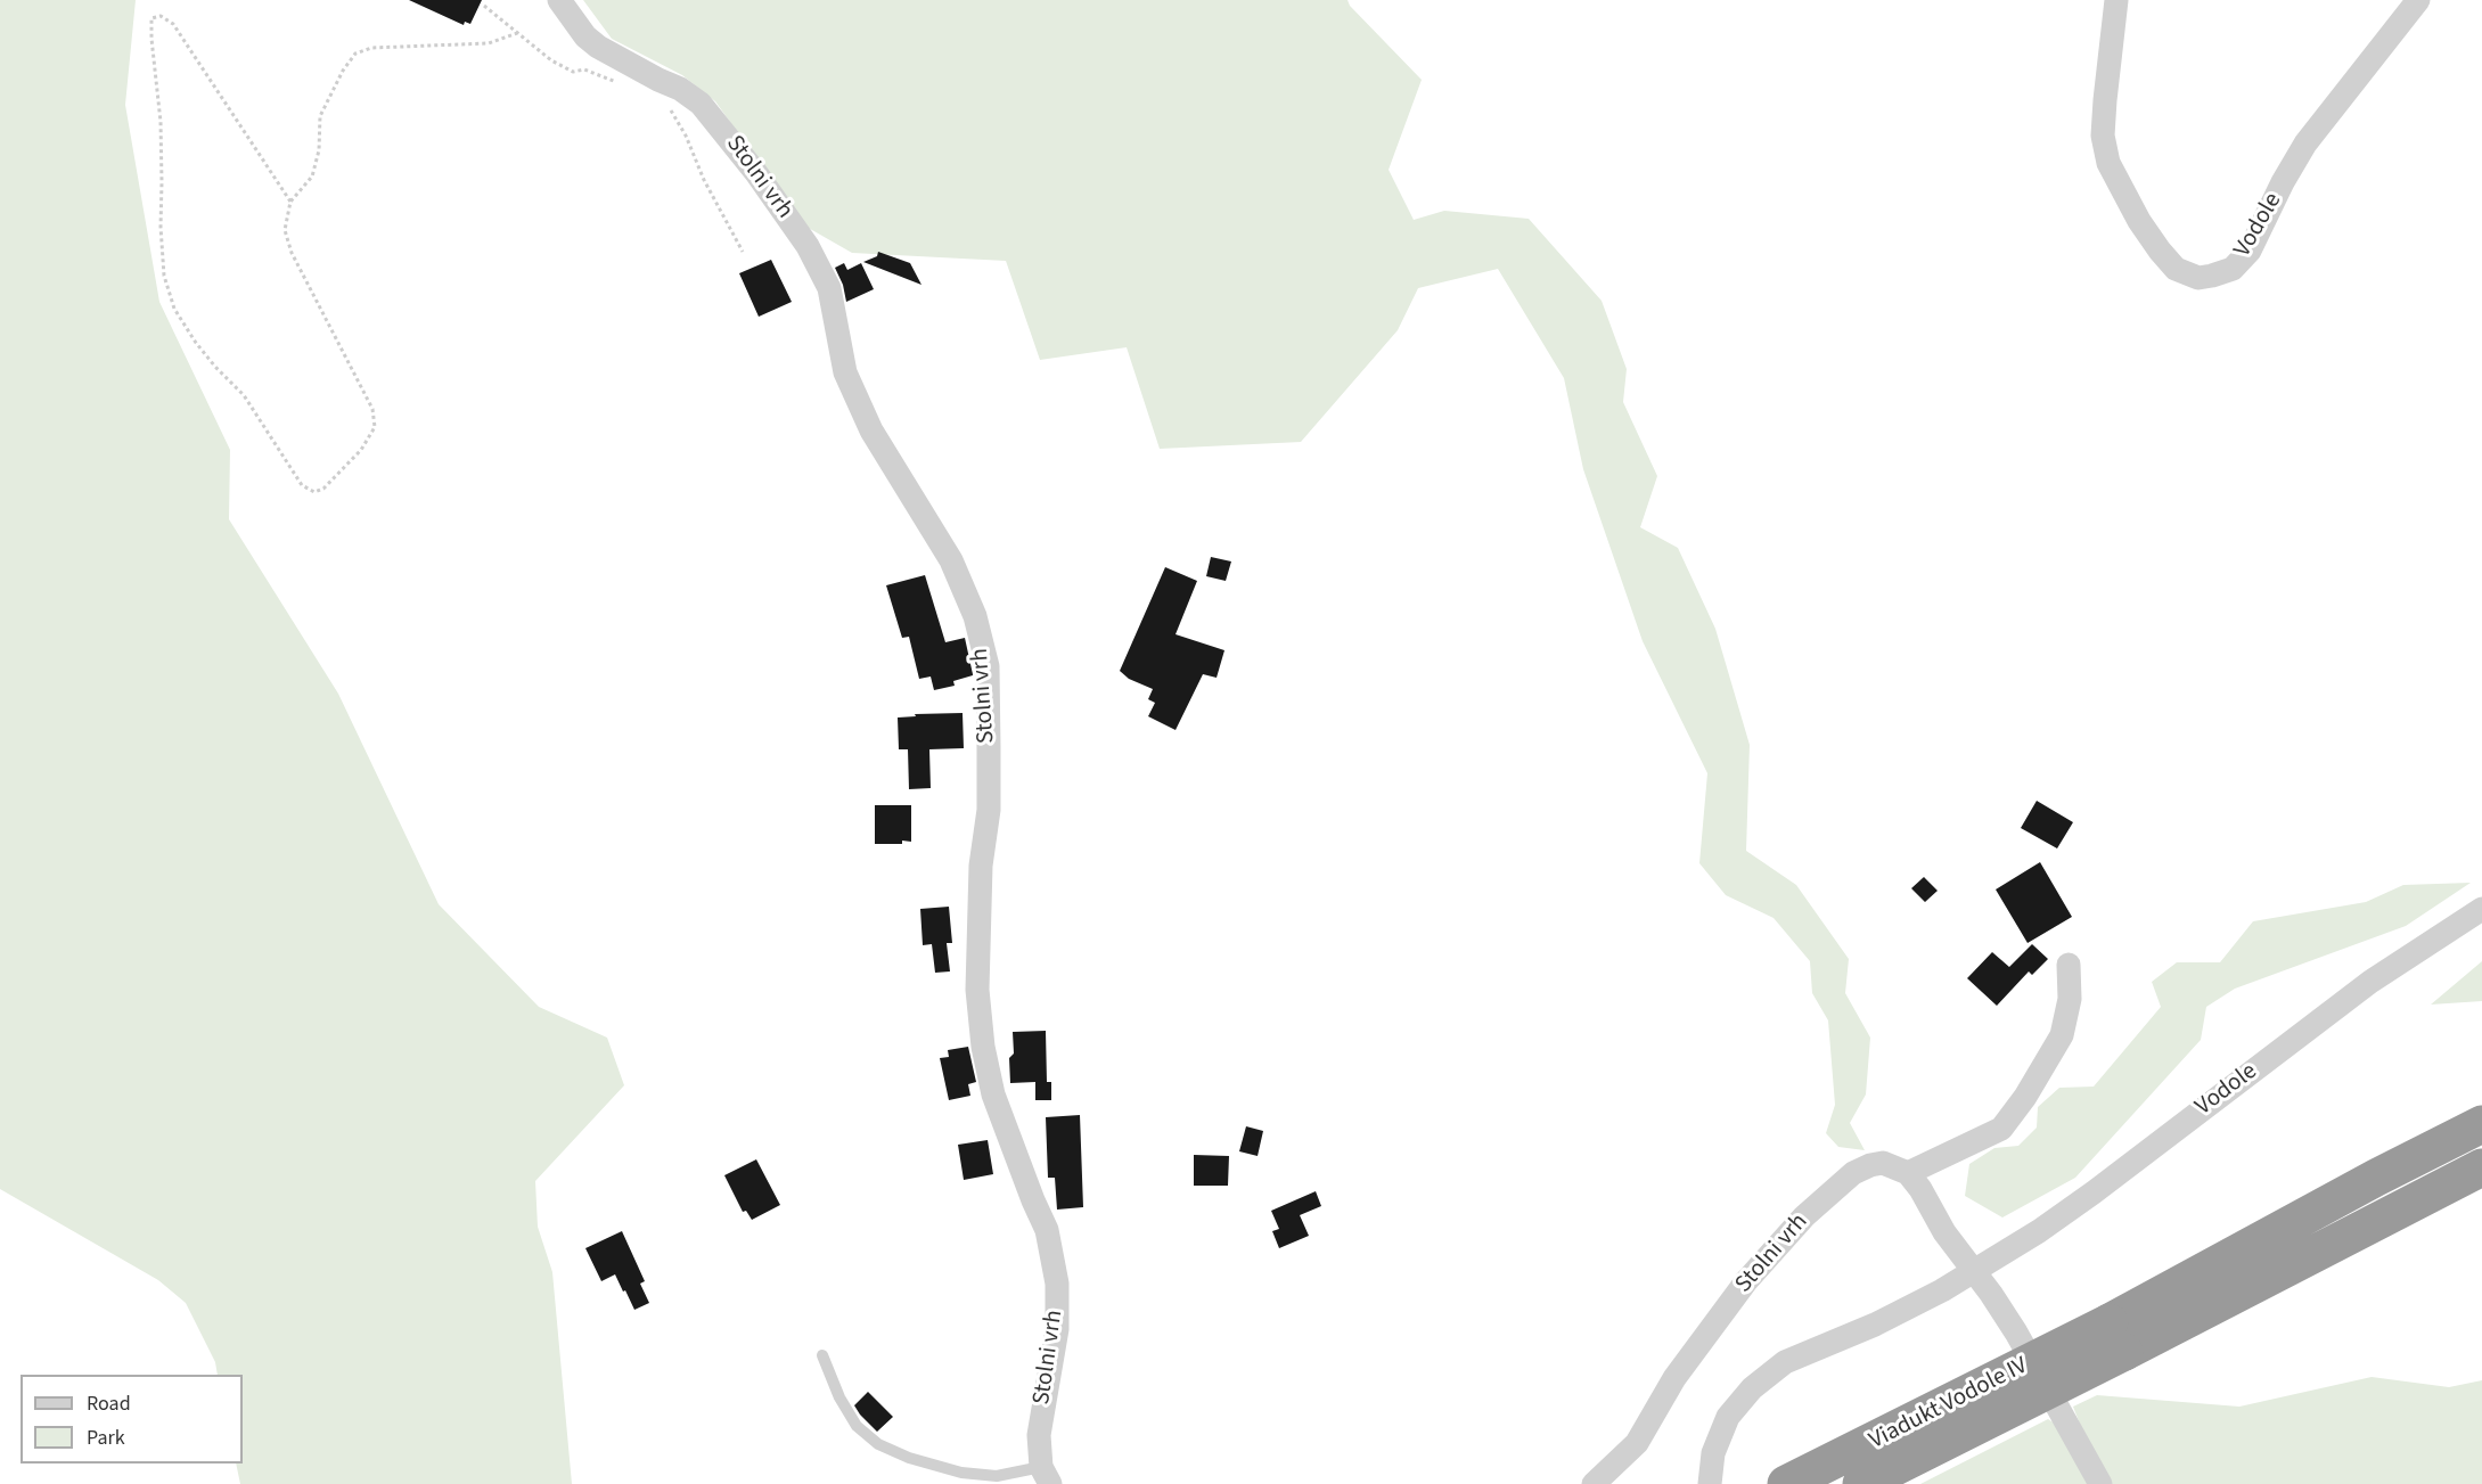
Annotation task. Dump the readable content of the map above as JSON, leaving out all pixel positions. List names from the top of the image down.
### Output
{
  "streets": {
    "highway": ["Viadukt Vodole IV"],
    "street": ["Stolni vrh", "Vodole"]
  },
  "legend": ["Road", "Park"]
}
